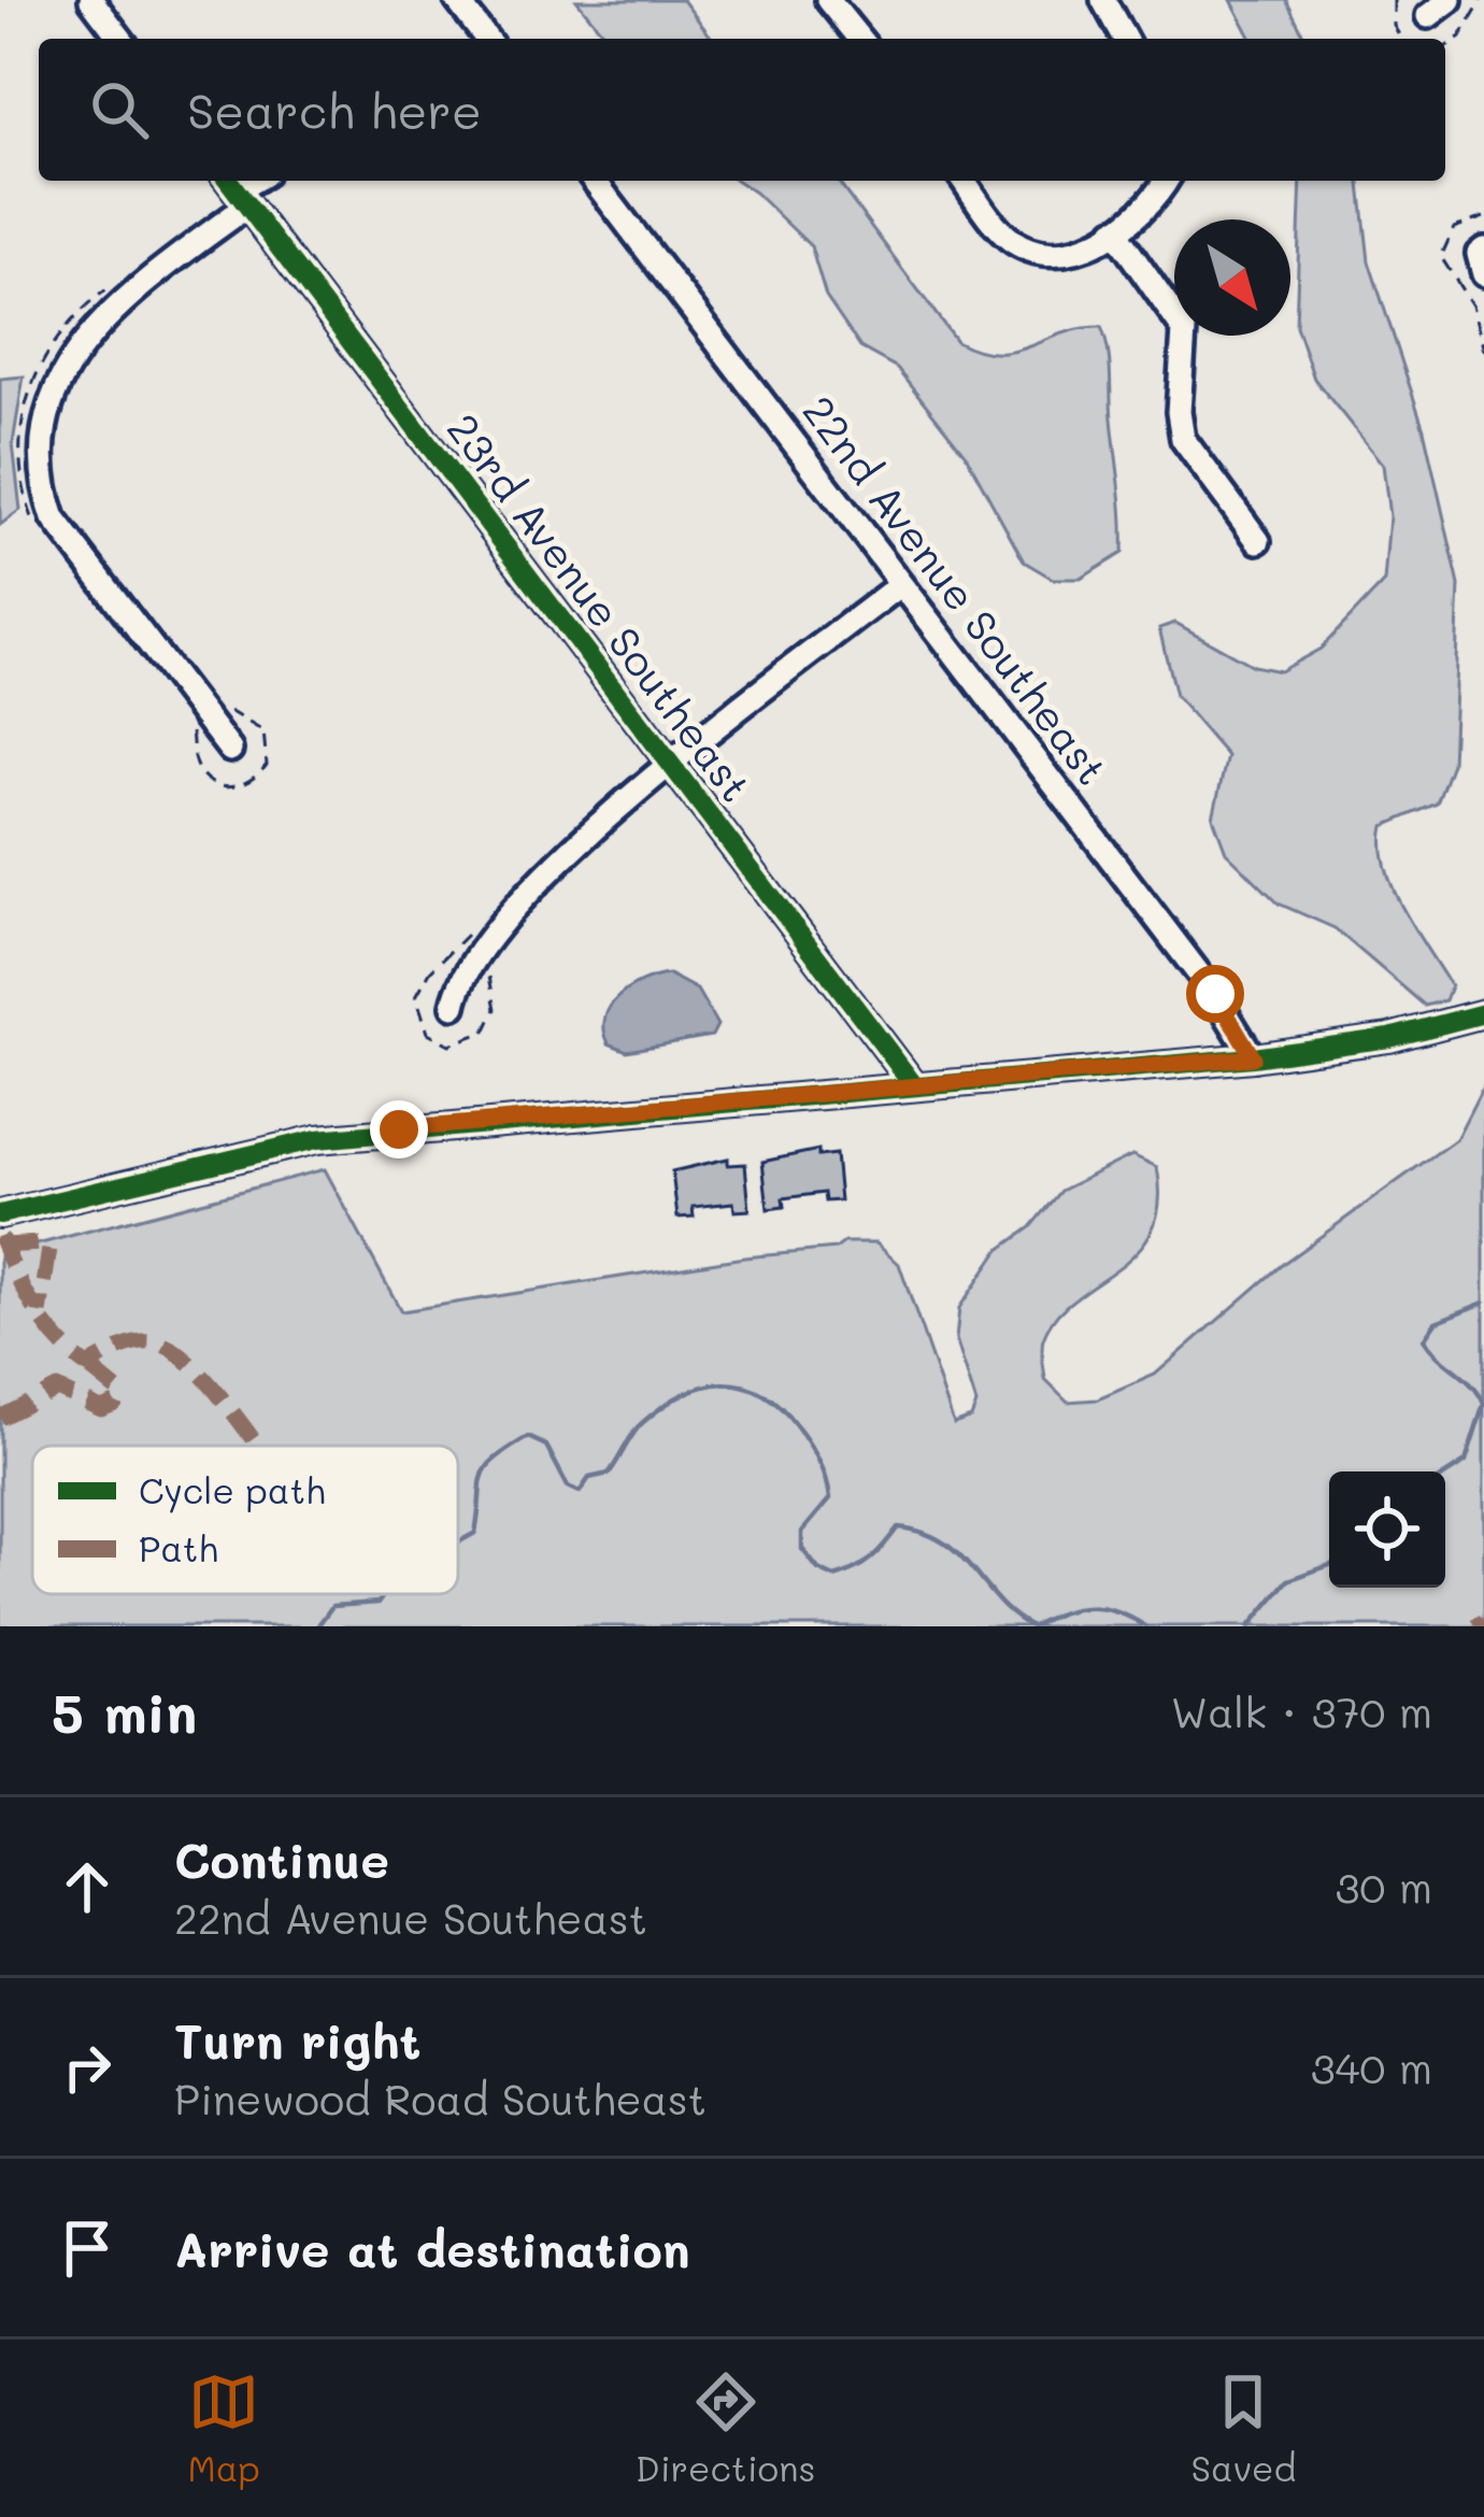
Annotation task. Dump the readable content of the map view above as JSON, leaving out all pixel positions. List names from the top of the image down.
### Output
{
  "streets": {
    "street": ["22nd Avenue Southeast", "23rd Avenue Southeast"]
  },
  "legend": ["Cycle path", "Path"],
  "north": "bottom right",
  "page": {
    "search": "Search here",
    "heading": ["5 min", "Walk · 370 m"],
    "list": [
      ["Continue", "22nd Avenue Southeast", "30 m"],
      ["Turn right", "Pinewood Road Southeast", "340 m"],
      "Arrive at destination"
    ],
    "nav": ["Map", "Directions", "Saved"]
  }
}
